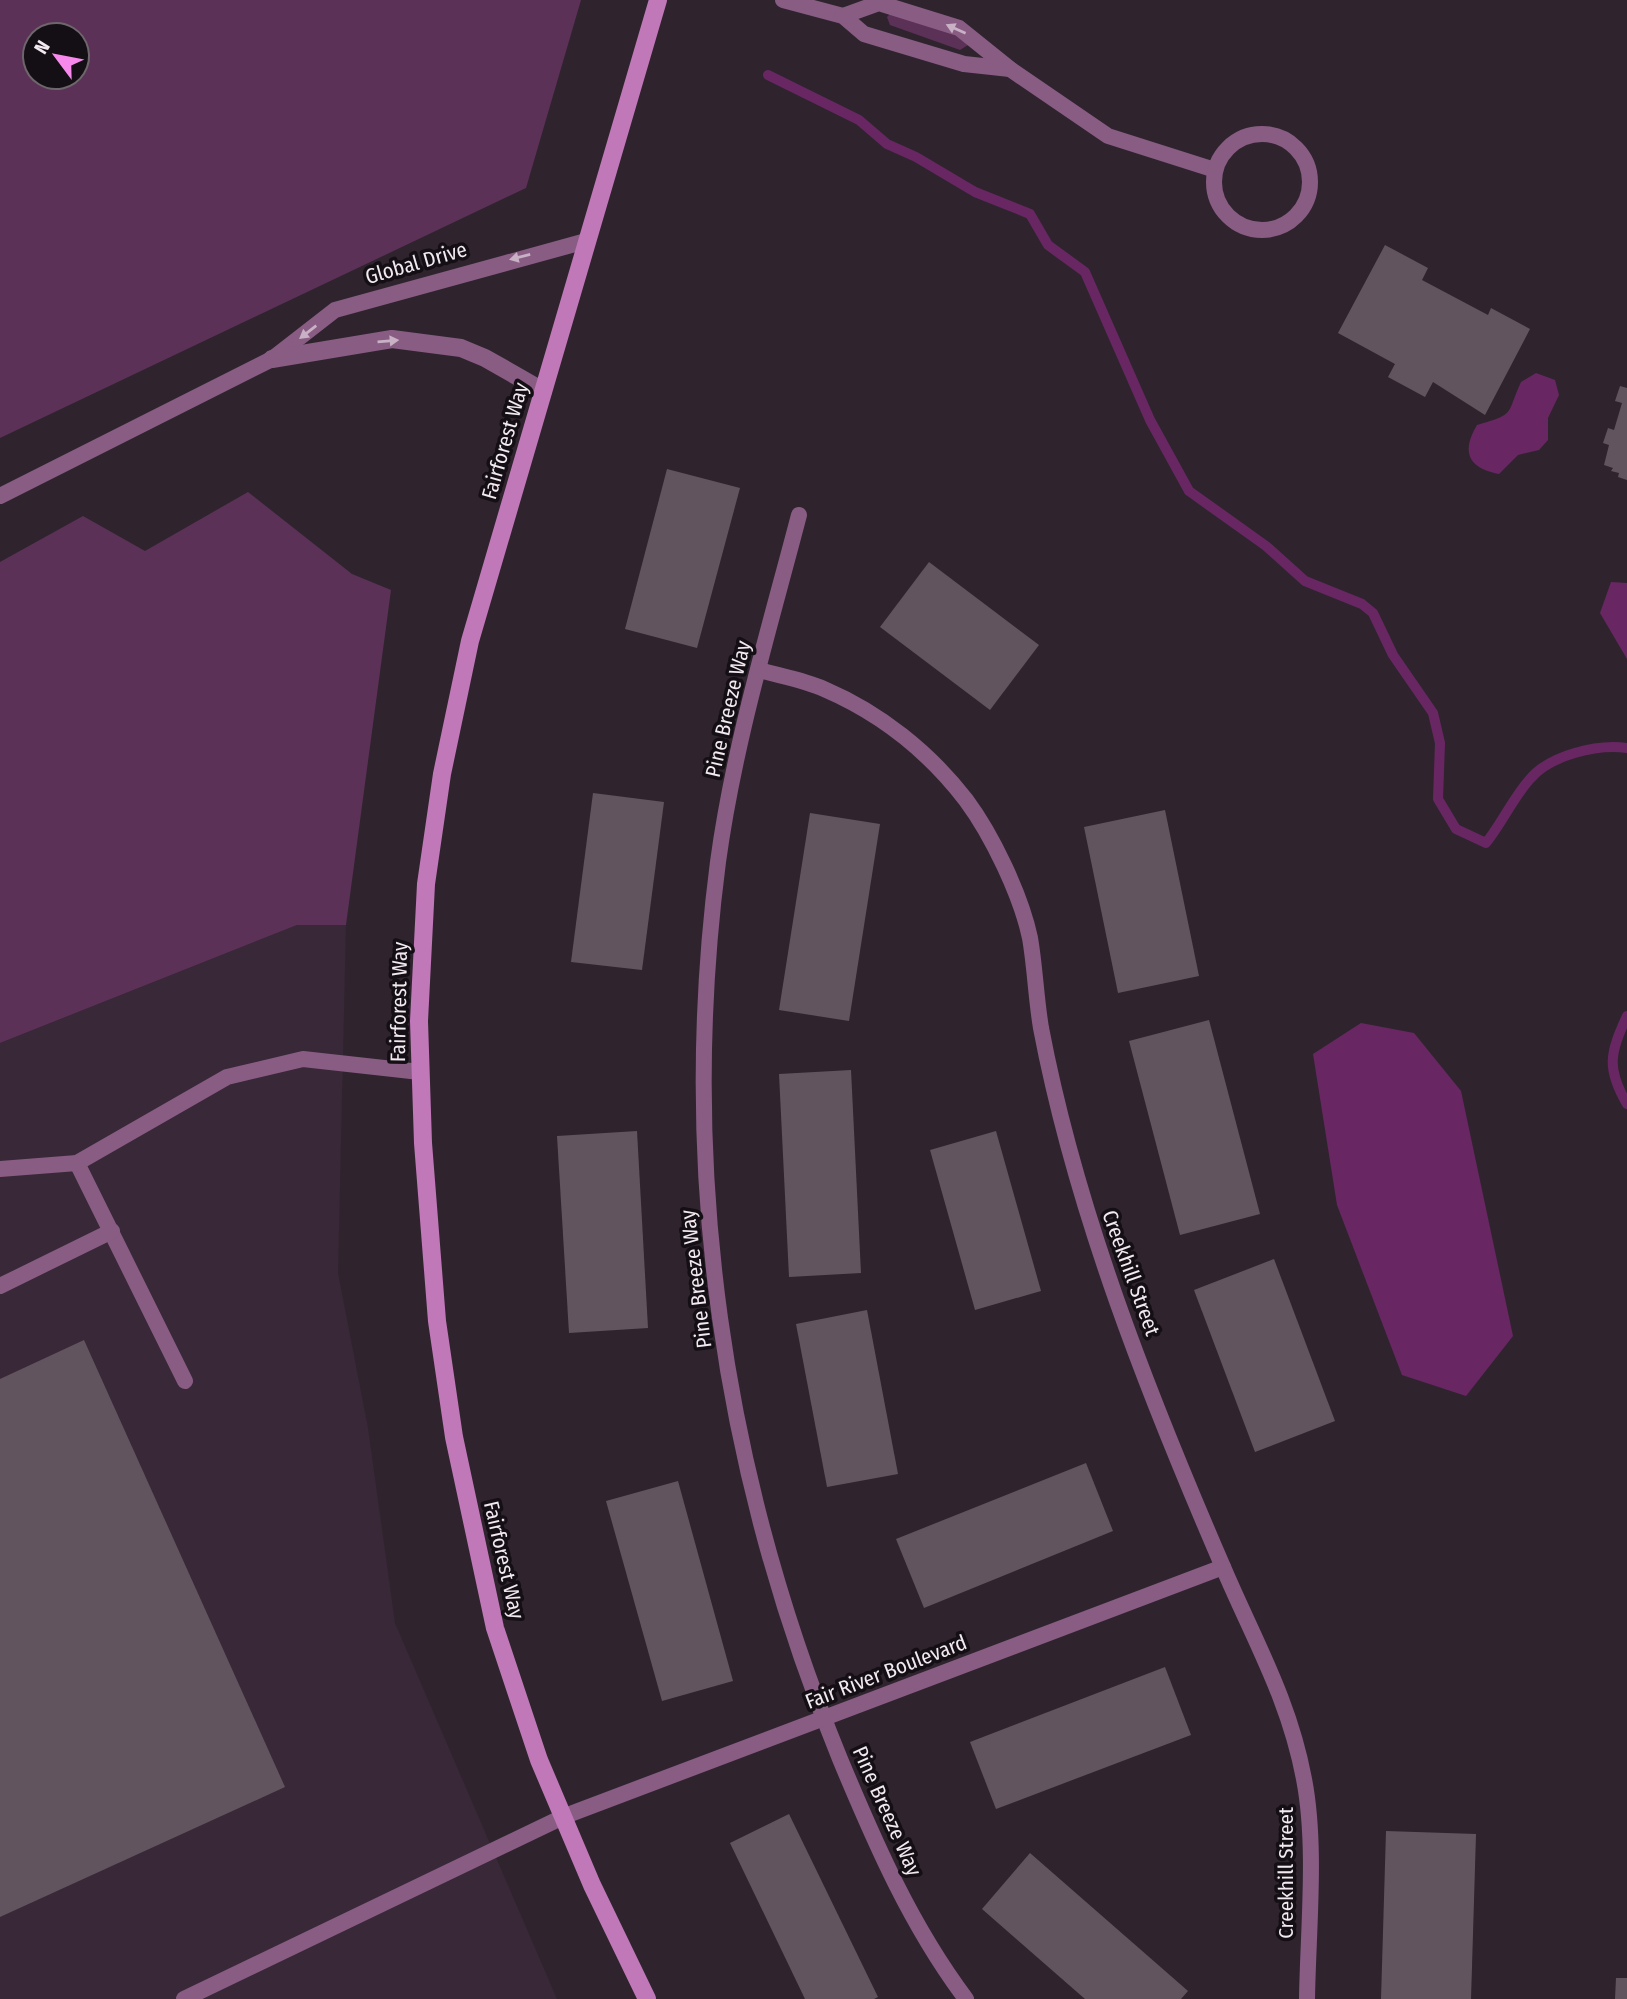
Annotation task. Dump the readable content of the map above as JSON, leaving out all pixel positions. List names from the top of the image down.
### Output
{
  "streets": {
    "main road": ["Fairforest Way"],
    "street": ["Global Drive"],
    "lane": ["Pine Breeze Way", "Creekhill Street", "Fair River Boulevard"]
  },
  "crossings": [
    ["Global Drive", "Fairforest Way"],
    ["Fairforest Way", "Fair River Boulevard"],
    ["Pine Breeze Way", "Creekhill Street"],
    ["Pine Breeze Way", "Fair River Boulevard"],
    ["Creekhill Street", "Fair River Boulevard"]
  ],
  "north": "top left"
}
